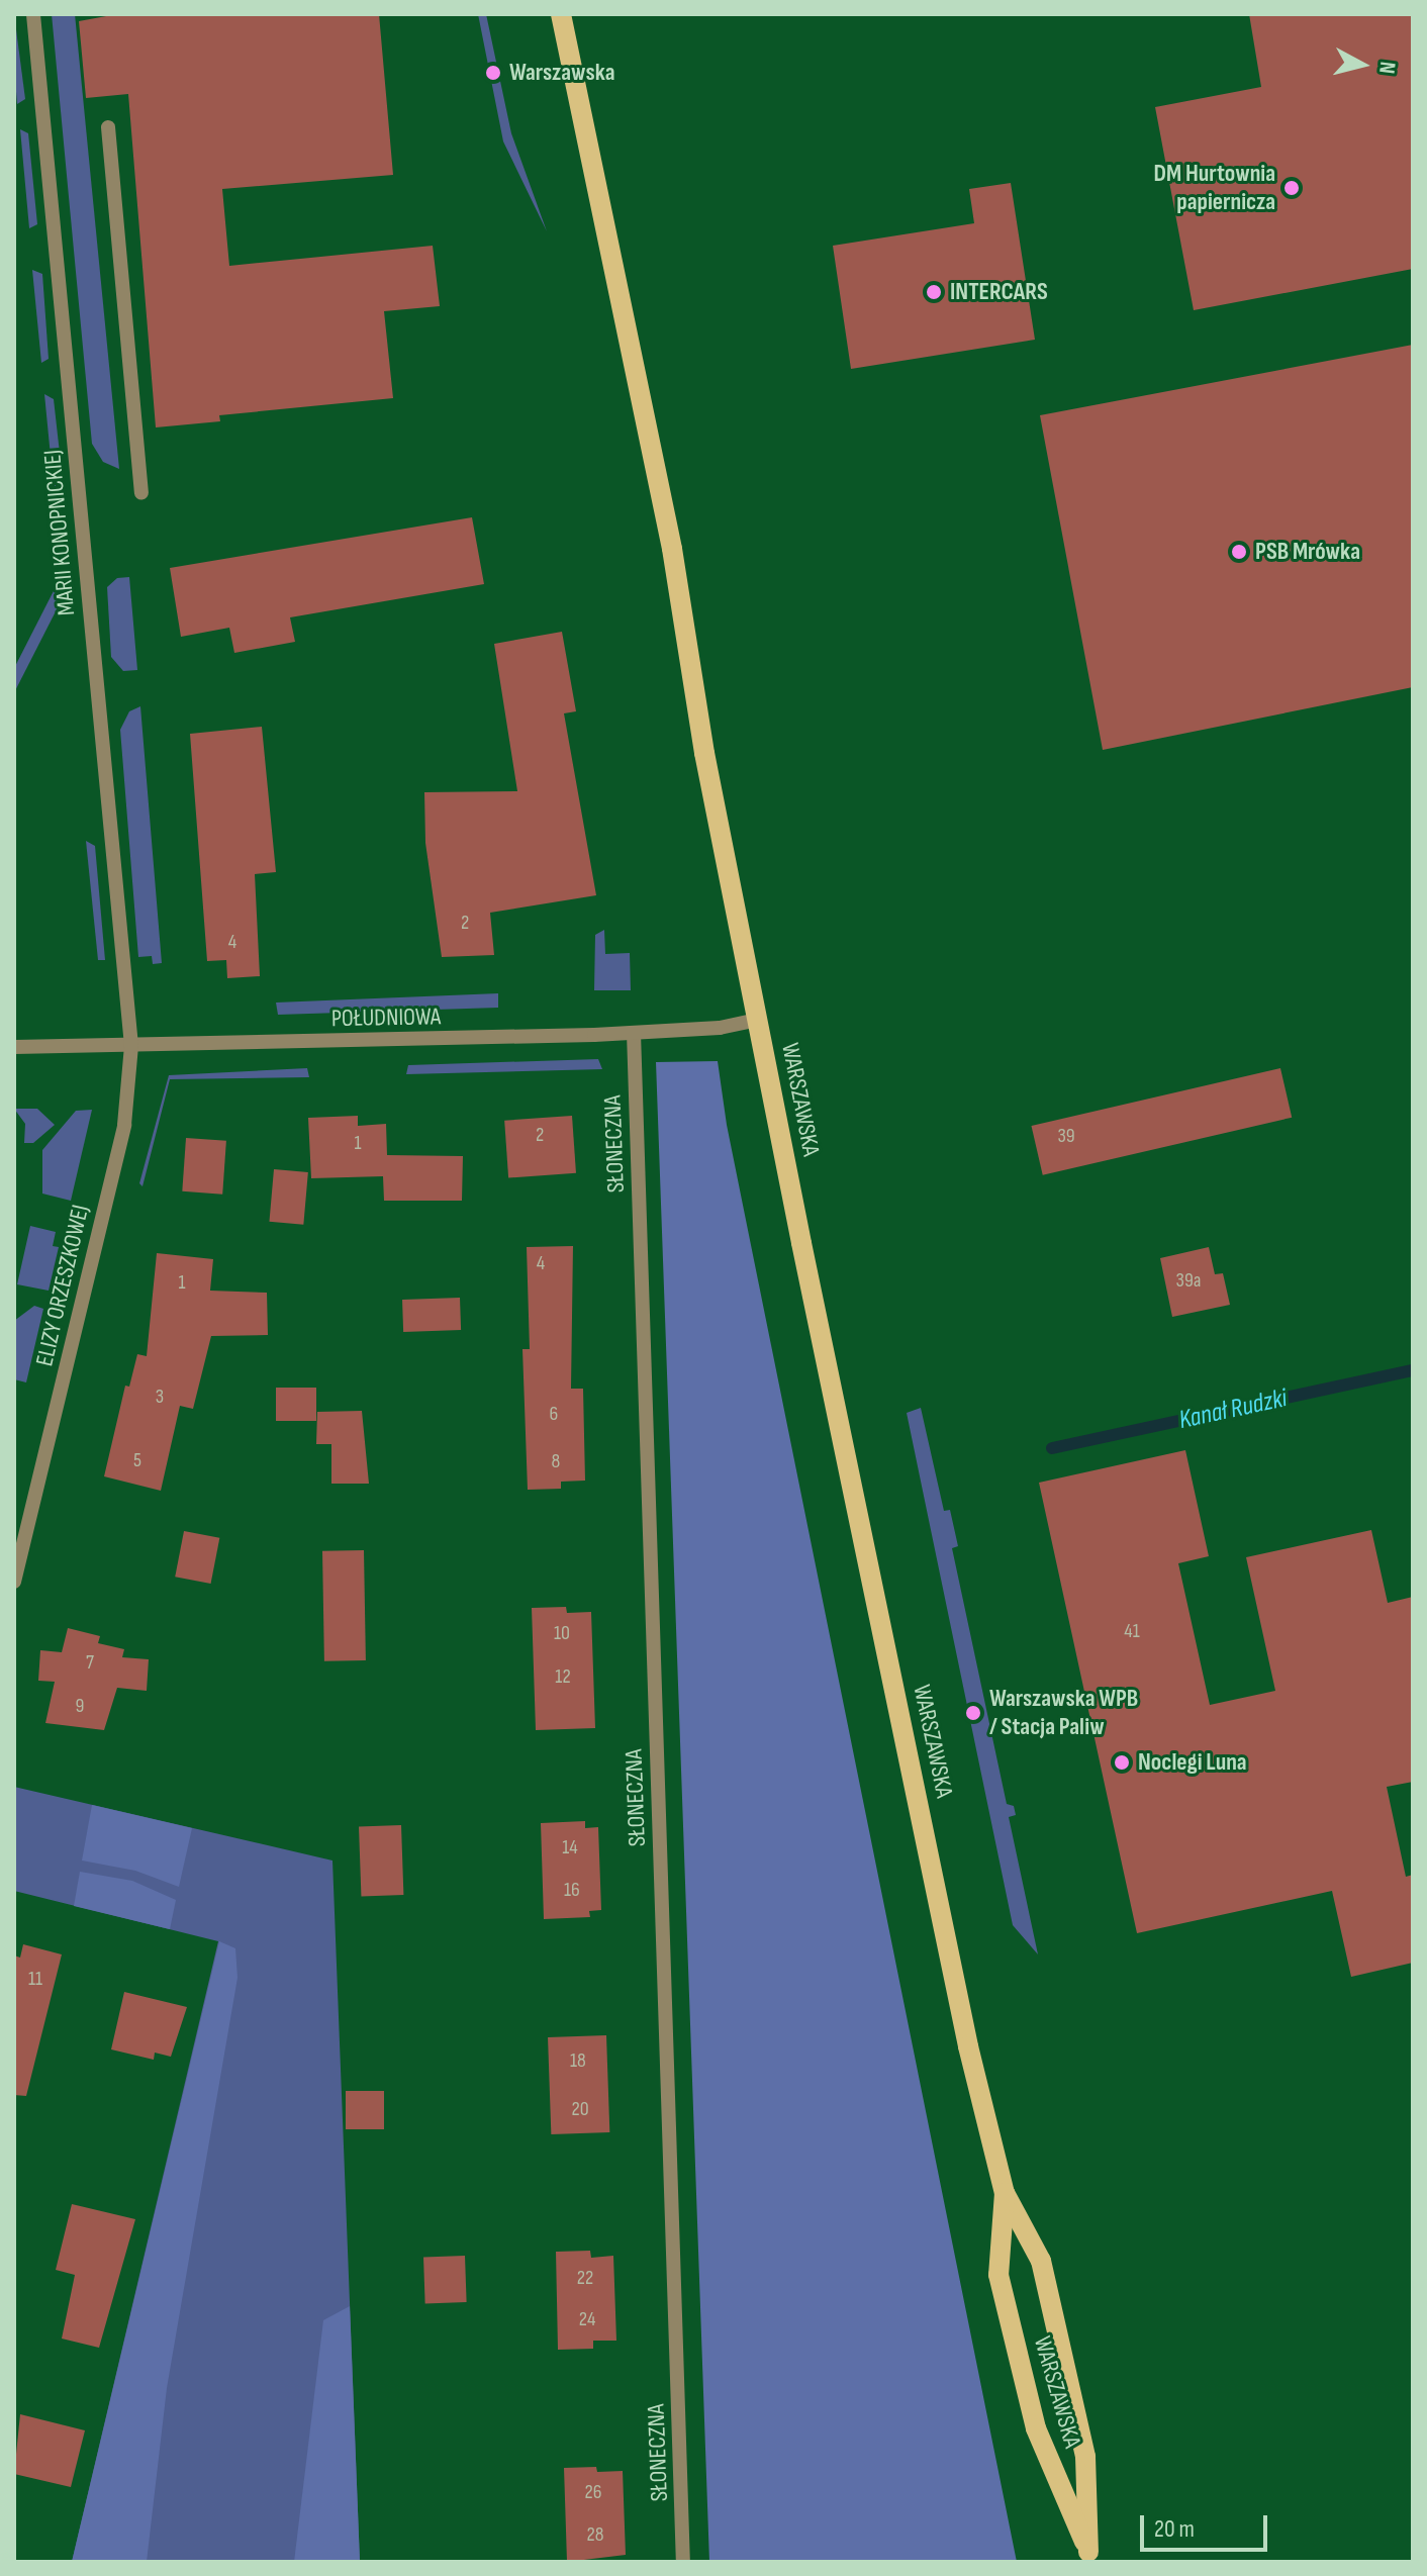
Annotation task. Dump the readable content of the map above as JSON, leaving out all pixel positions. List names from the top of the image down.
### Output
{
  "streets": {
    "main road": ["WARSZAWSKA"],
    "street": [
      "MARII KONOPNICKIEJ",
      "POŁUDNIOWA",
      "SŁONECZNA",
      "ELIZY ORZESZKOWEJ"
    ]
  },
  "crossings": [
    ["MARII KONOPNICKIEJ", "POŁUDNIOWA"],
    ["MARII KONOPNICKIEJ", "ELIZY ORZESZKOWEJ"],
    ["POŁUDNIOWA", "WARSZAWSKA"],
    ["POŁUDNIOWA", "SŁONECZNA"],
    ["POŁUDNIOWA", "ELIZY ORZESZKOWEJ"]
  ],
  "water": ["Kanał Rudzki"],
  "places": [
    "Warszawska",
    "DM Hurtownia papiernicza",
    "INTERCARS",
    "PSB Mrówka",
    "Warszawska WPB / Stacja Paliw",
    "Noclegi Luna"
  ],
  "house_numbers": [
    "2",
    "4",
    "2",
    "39",
    "1",
    "4",
    "39a",
    "1",
    "3",
    "6",
    "5",
    "8",
    "41",
    "10",
    "7",
    "12",
    "9",
    "14",
    "16",
    "11",
    "18",
    "20",
    "22",
    "24",
    "26",
    "28"
  ],
  "scale_bar": "20 m",
  "north": "right"
}
